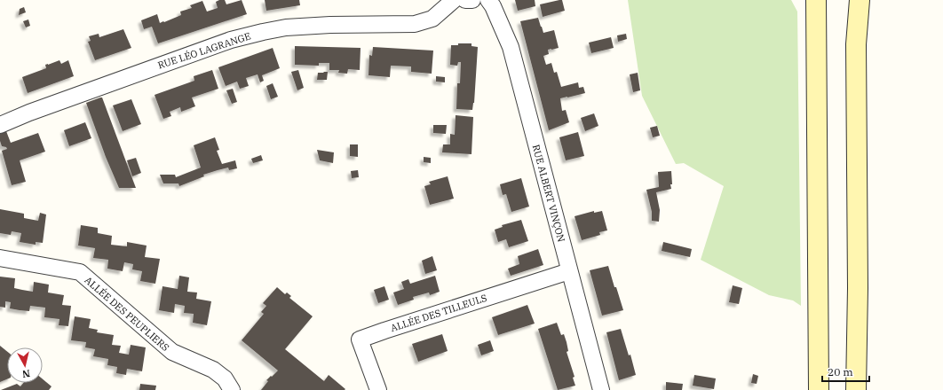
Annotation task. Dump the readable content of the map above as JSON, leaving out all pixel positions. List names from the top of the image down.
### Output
{
  "streets": {
    "street": [
      "RUE LÉO LAGRANGE",
      "RUE ALBERT VINÇON",
      "ALLÉE DES TILLEULS",
      "ALLÉE DES PEUPLIERS"
    ]
  },
  "crossings": [
    ["RUE ALBERT VINÇON", "ALLÉE DES TILLEULS"]
  ],
  "scale_bar": "20 m",
  "north": "bottom"
}
